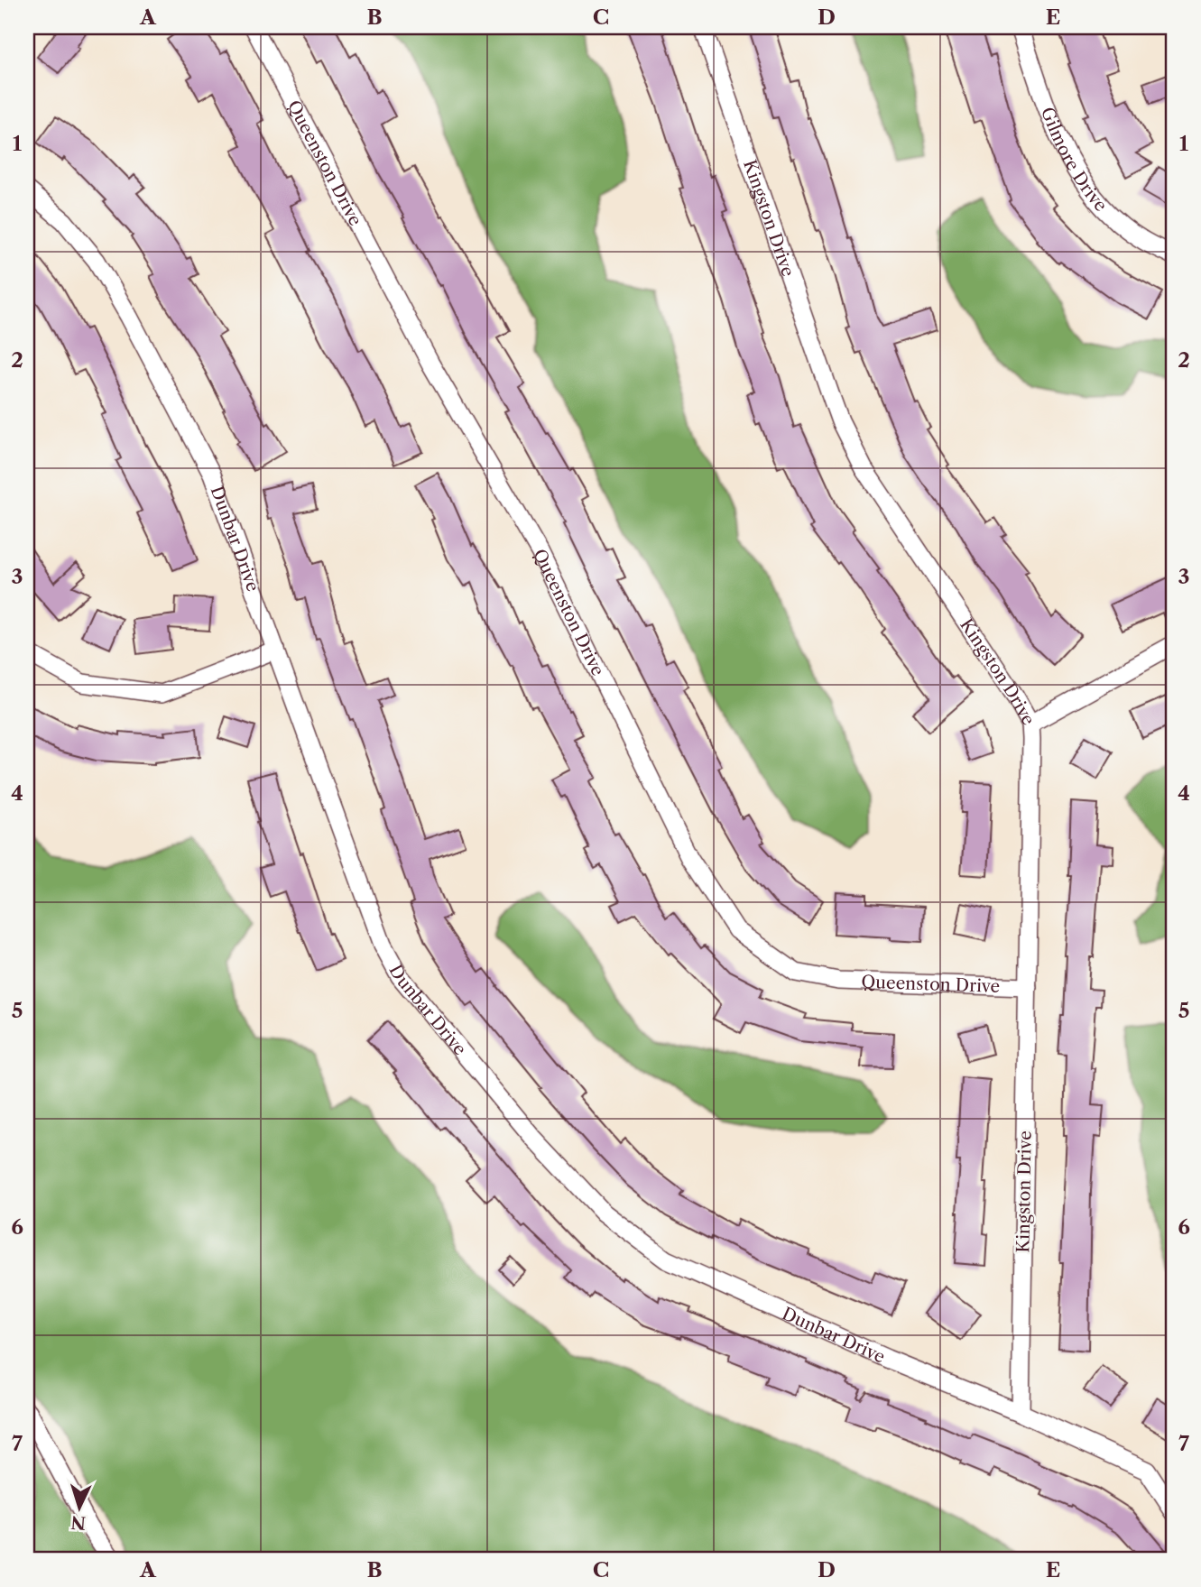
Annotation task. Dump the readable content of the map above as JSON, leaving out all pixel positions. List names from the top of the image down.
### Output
{
  "streets": {
    "street": [
      "Gilmore Drive",
      "Queenston Drive",
      "Kingston Drive",
      "Dunbar Drive"
    ]
  },
  "crossings": [
    ["Queenston Drive", "Kingston Drive"],
    ["Kingston Drive", "Dunbar Drive"]
  ],
  "north": "bottom",
  "grid": {
    "columns": [
      "A",
      "B",
      "C",
      "D",
      "E"
    ],
    "rows": [
      "1",
      "2",
      "3",
      "4",
      "5",
      "6",
      "7"
    ]
  }
}
